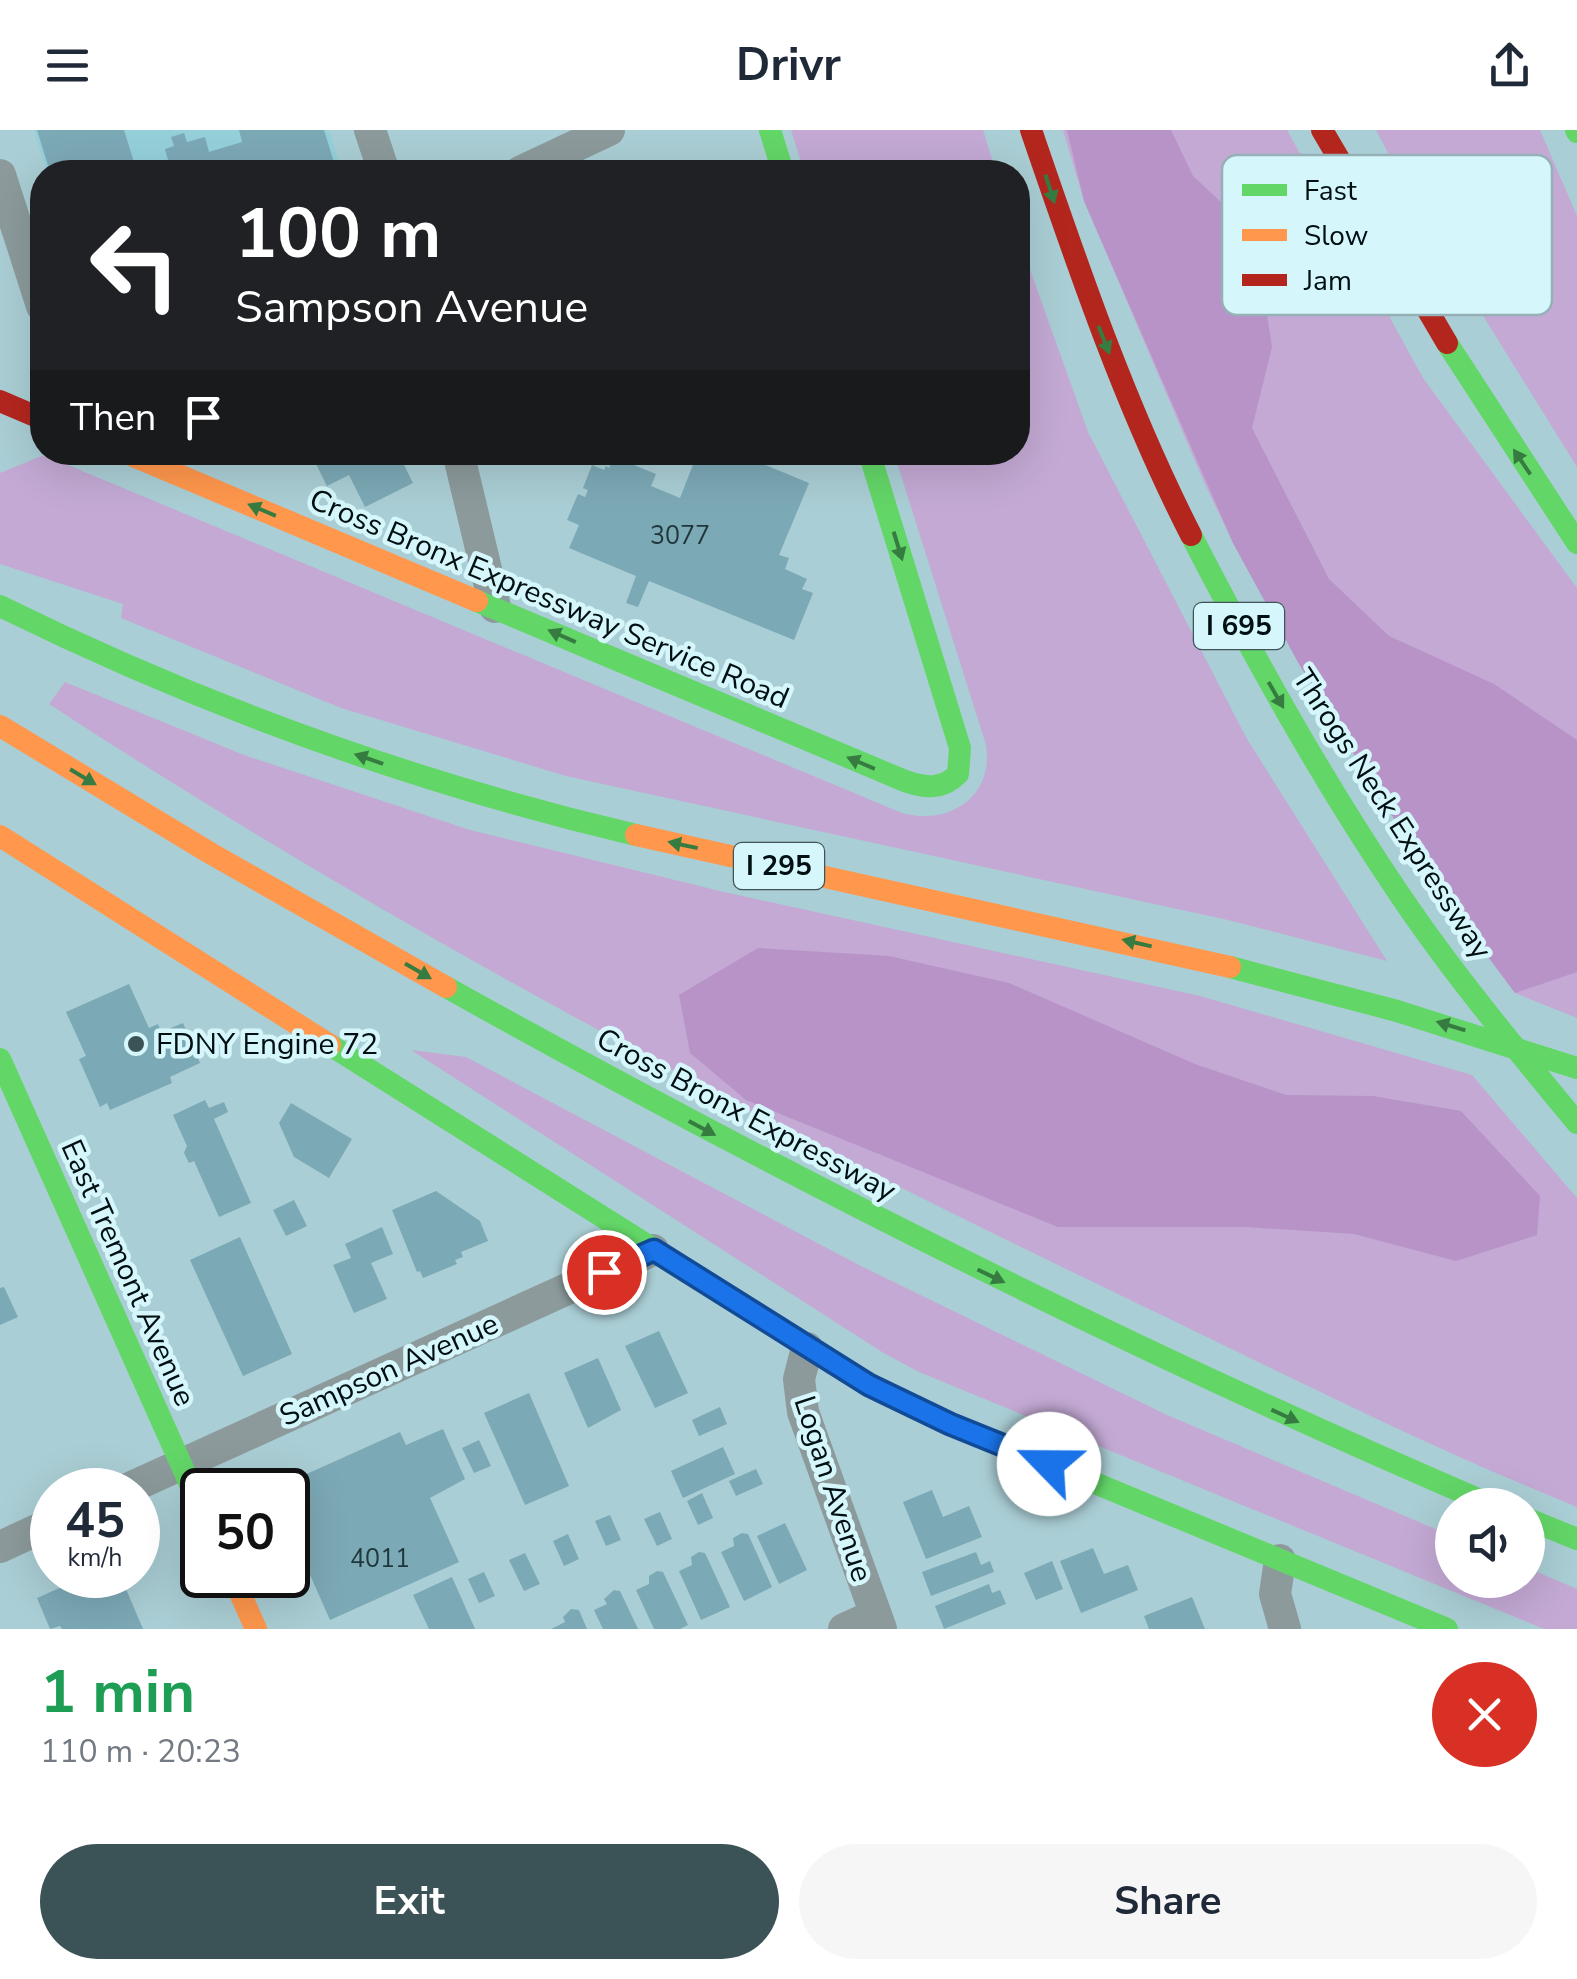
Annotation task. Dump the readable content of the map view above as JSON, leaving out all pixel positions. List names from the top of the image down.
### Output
{
  "streets": {
    "main road": [
      "Cross Bronx Expressway Service Road",
      "I 695",
      "Throgs Neck Expressway",
      "I 295",
      "Cross Bronx Expressway",
      "East Tremont Avenue"
    ],
    "street": ["Sampson Avenue", "Logan Avenue"]
  },
  "crossings": [
    ["East Tremont Avenue", "Sampson Avenue"]
  ],
  "one_way": ["Throgs Neck Expressway"],
  "places": ["FDNY Engine 72"],
  "house_numbers": ["3077", "4011"],
  "legend": ["Fast", "Slow", "Jam"],
  "page": {
    "header": "Drivr",
    "turn": ["100 m", "Sampson Avenue"],
    "then": "Then",
    "speed": "45 km/h",
    "limit": "50",
    "heading": ["1 min", "110 m · 20:23"],
    "buttons": ["Exit", "Share"]
  }
}
